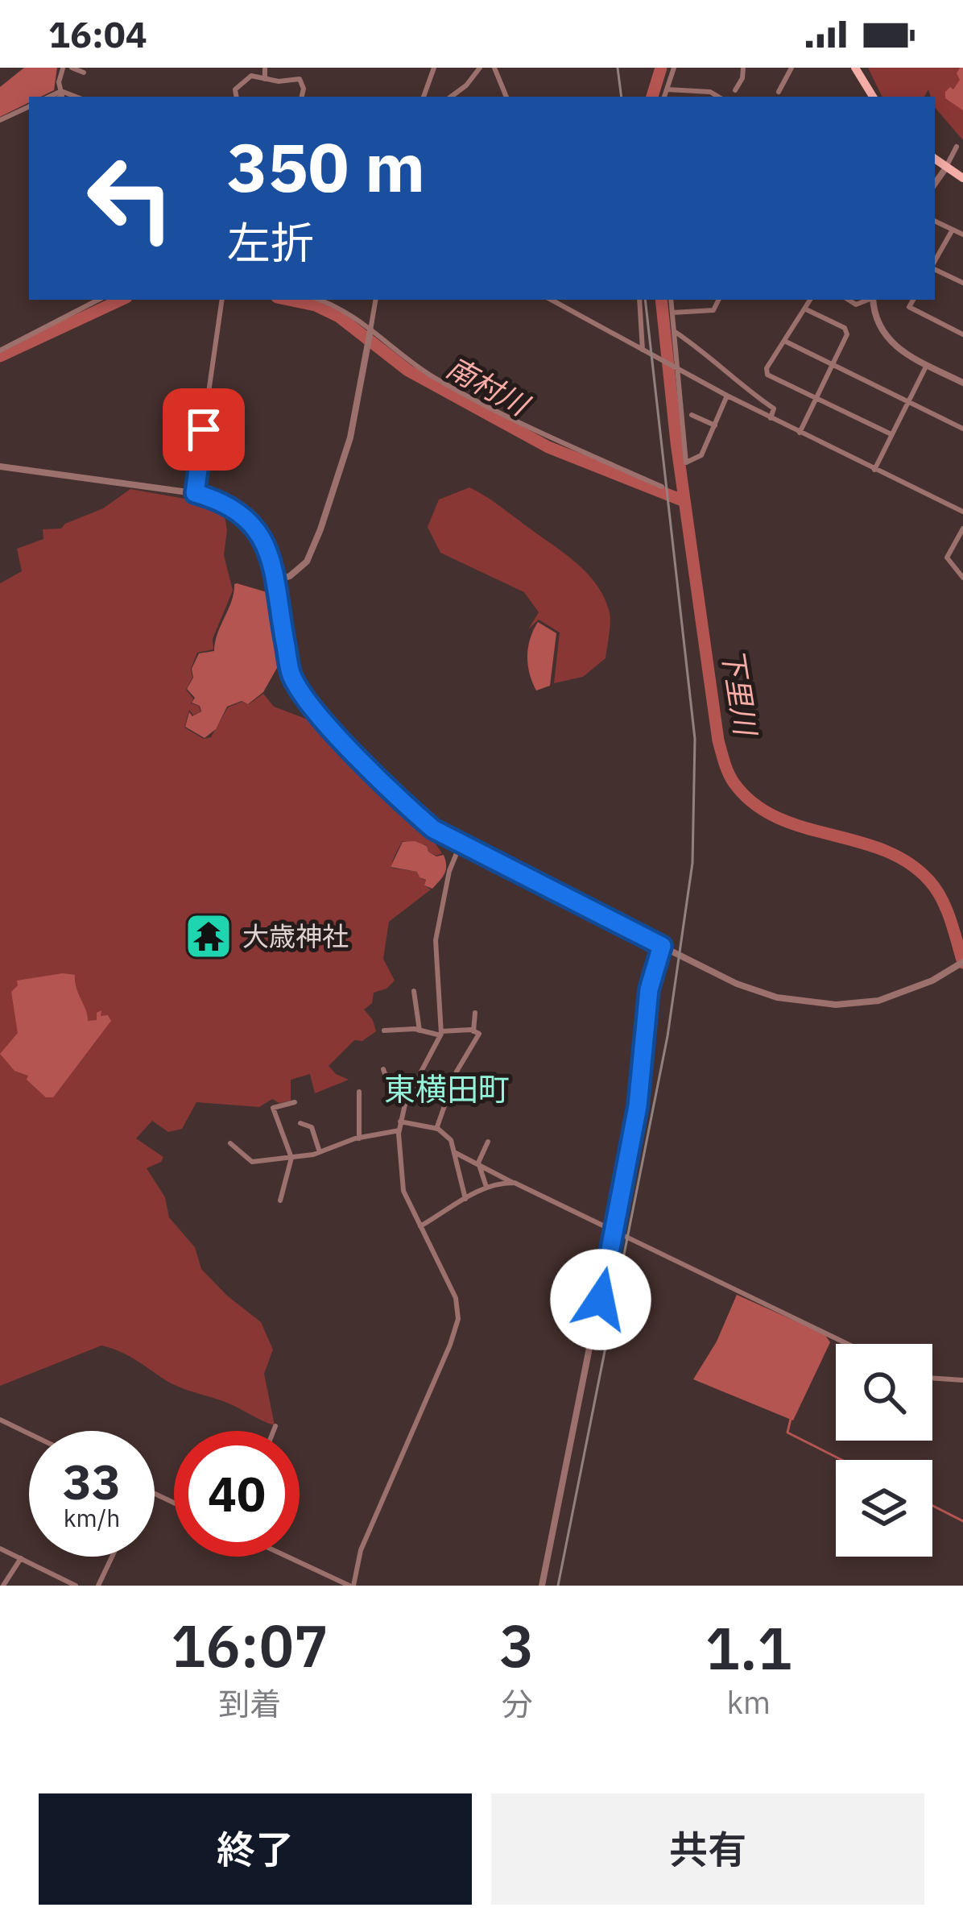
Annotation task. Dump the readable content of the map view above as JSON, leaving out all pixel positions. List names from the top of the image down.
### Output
{
  "districts": ["東横田町"],
  "water": ["南村川", "下里川"],
  "places": {
    "temple": ["大歳神社"]
  },
  "page": {
    "status": "16:04",
    "turn": ["350 m", "左折"],
    "speed": "33 km/h",
    "limit": "40",
    "eta": [
      "16:07",
      "到着",
      "3",
      "分",
      "1.1",
      "km"
    ],
    "buttons": ["終了", "共有"]
  }
}
